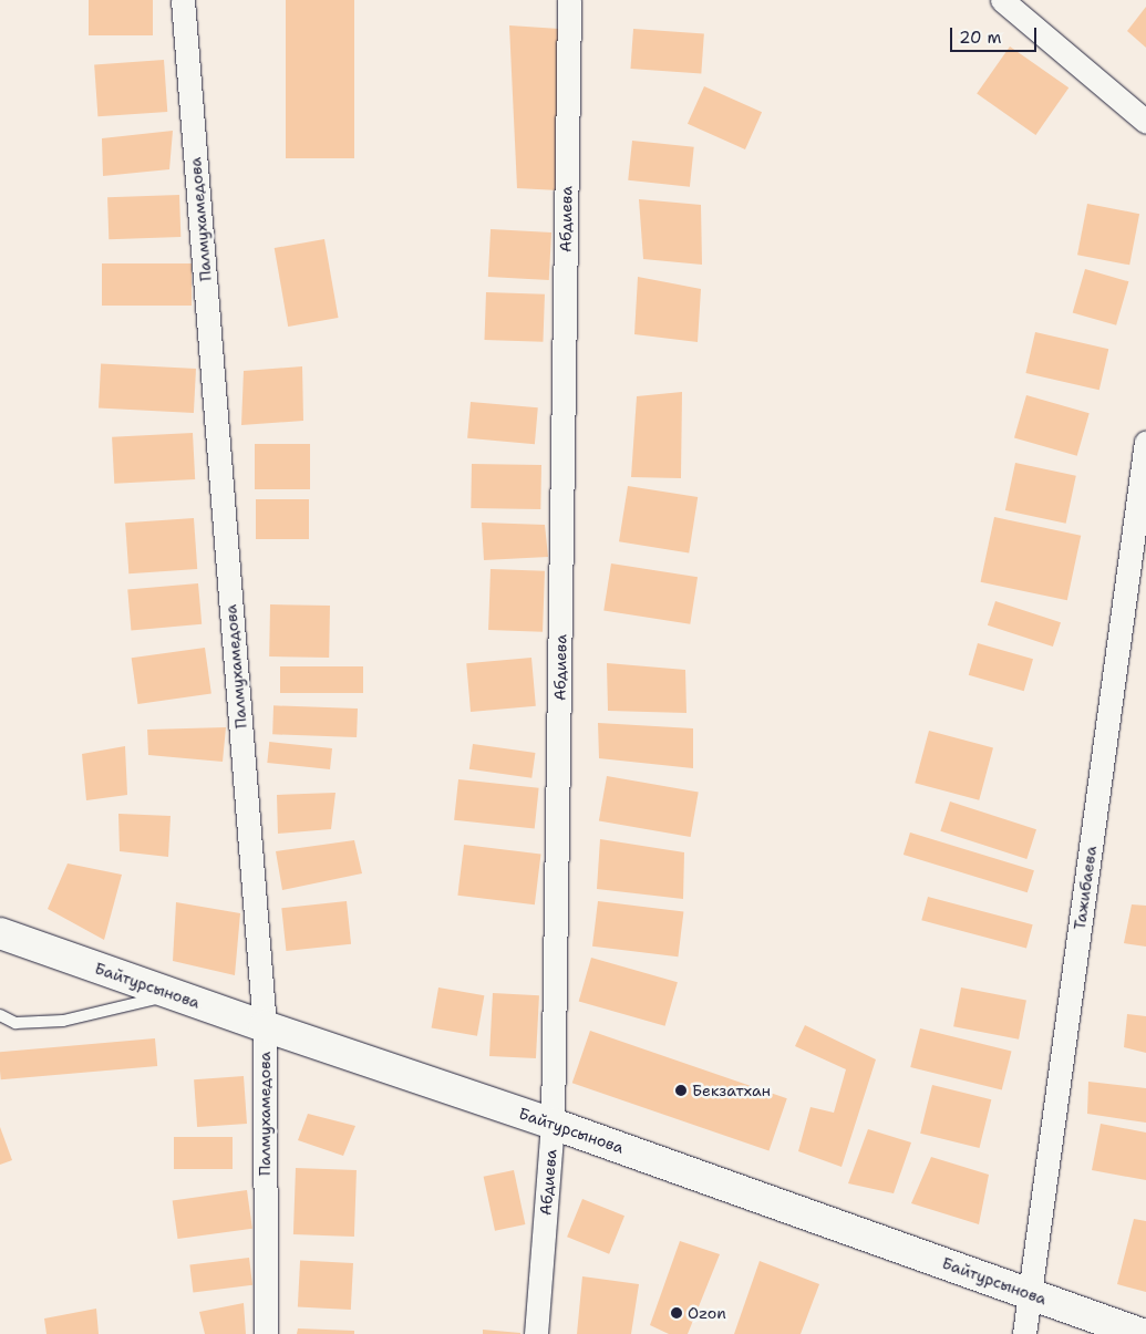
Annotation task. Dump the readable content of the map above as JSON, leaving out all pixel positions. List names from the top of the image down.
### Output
{
  "streets": {
    "main road": ["Байтурсынова"],
    "street": ["Палмухамедова", "Абдиева", "Тажибаева"]
  },
  "crossings": [
    ["Палмухамедова", "Байтурсынова"],
    ["Абдиева", "Байтурсынова"],
    ["Тажибаева", "Байтурсынова"]
  ],
  "places": ["Бекзатхан", "Ozon"],
  "scale_bar": "20 m"
}
